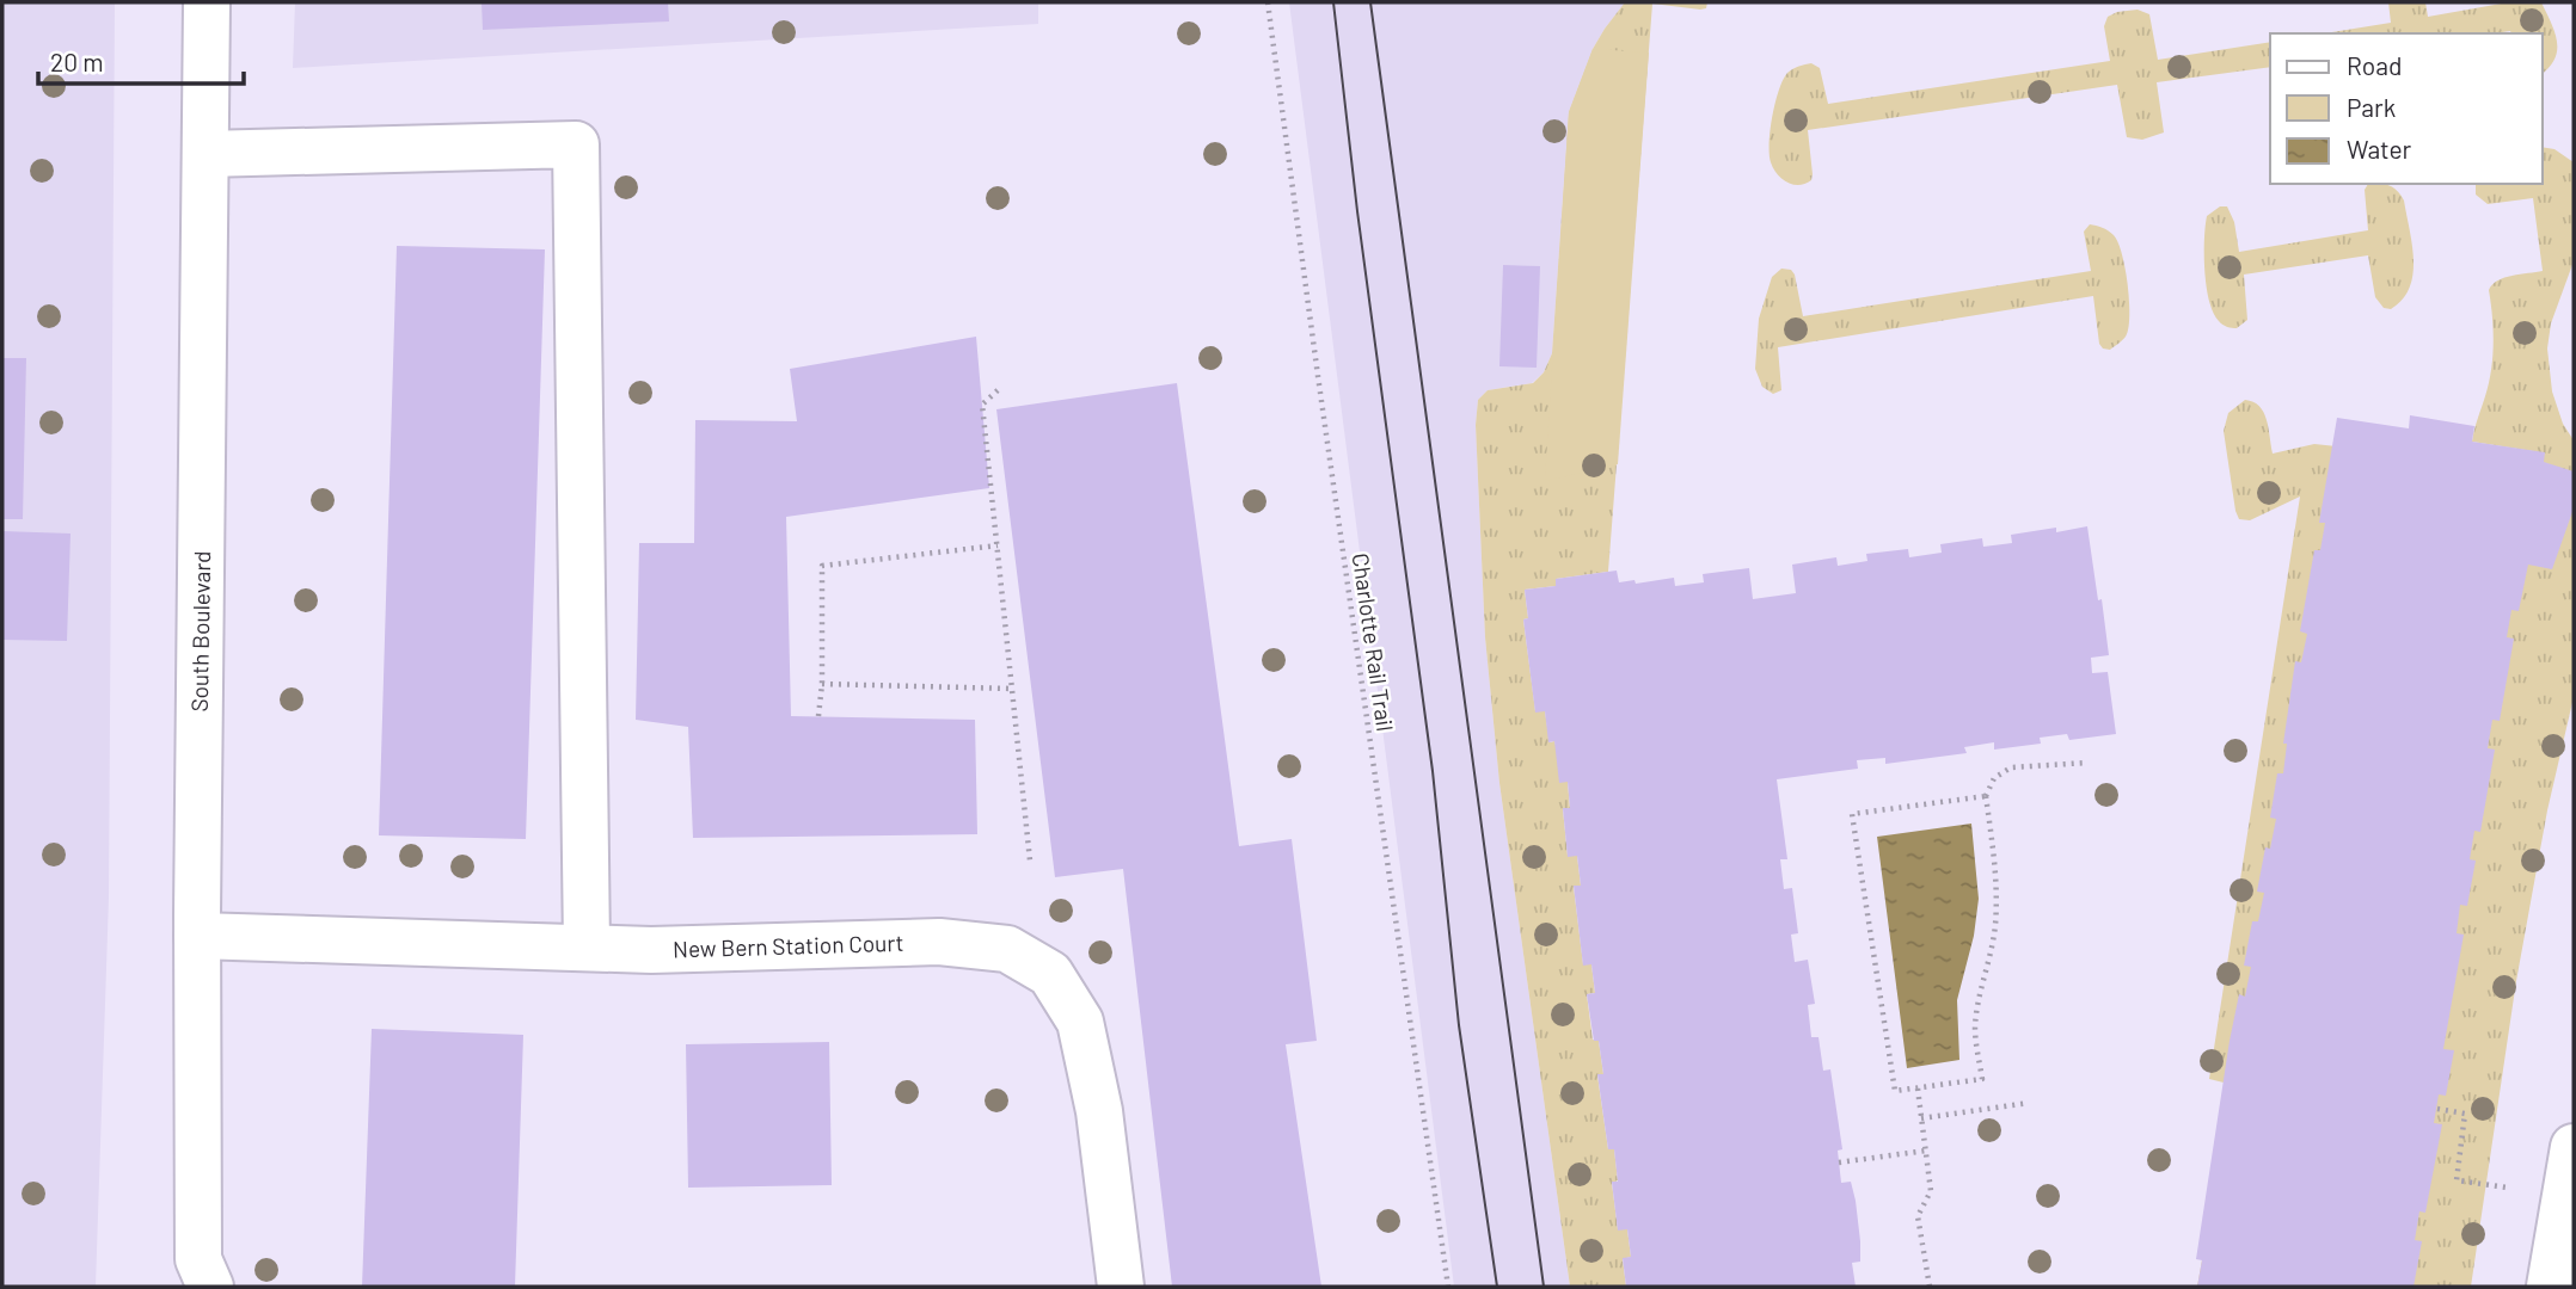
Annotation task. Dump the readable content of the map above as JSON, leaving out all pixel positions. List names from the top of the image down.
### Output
{
  "streets": {
    "street": ["South Boulevard", "New Bern Station Court"],
    "path": ["Charlotte Rail Trail"]
  },
  "crossings": [
    ["South Boulevard", "New Bern Station Court"]
  ],
  "legend": ["Road", "Park", "Water"],
  "scale_bar": "20 m"
}
